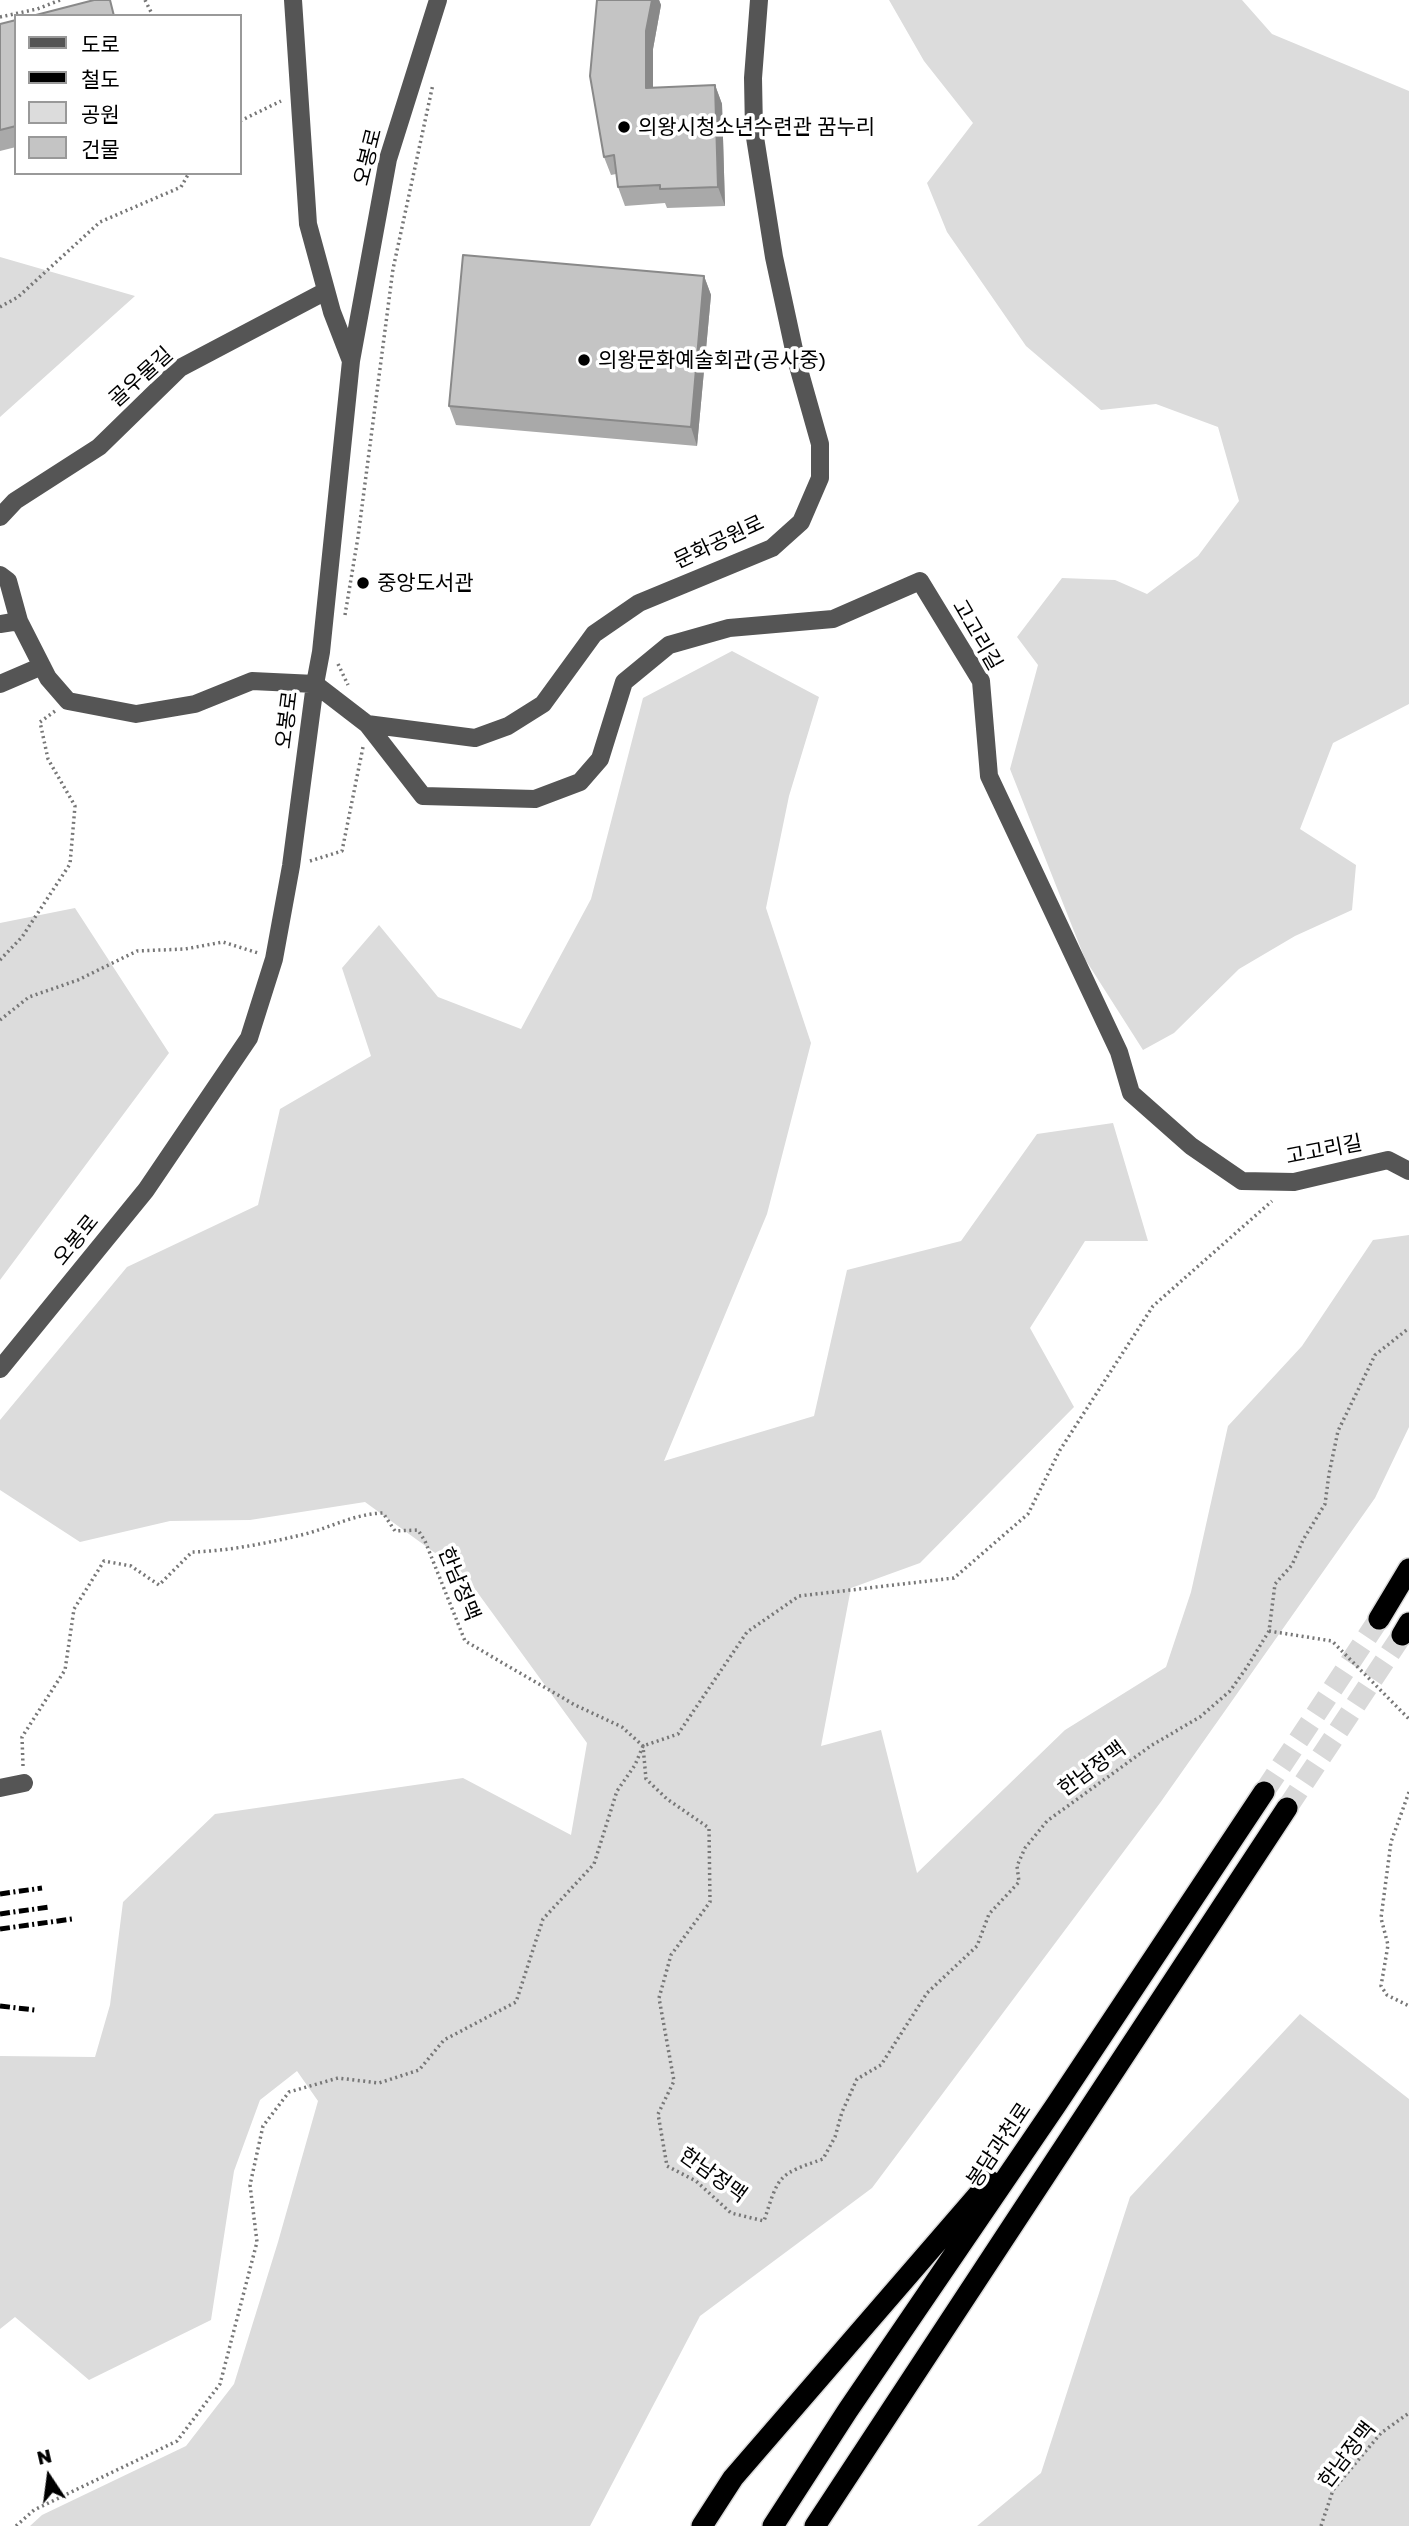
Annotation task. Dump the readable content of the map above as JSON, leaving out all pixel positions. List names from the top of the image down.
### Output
{
  "streets": {
    "highway": ["봉담과천로"],
    "street": [
      "오봉로",
      "골우물길",
      "문화공원로",
      "고고리길"
    ],
    "path": ["한남정맥"]
  },
  "crossings": [
    ["문화공원로", "고고리길"]
  ],
  "places": ["의왕시청소년수련관 꿈누리", "의왕문화예술회관(공사중)", "중앙도서관"],
  "legend": [
    "도로",
    "철도",
    "공원",
    "건물"
  ],
  "north": "top"
}
